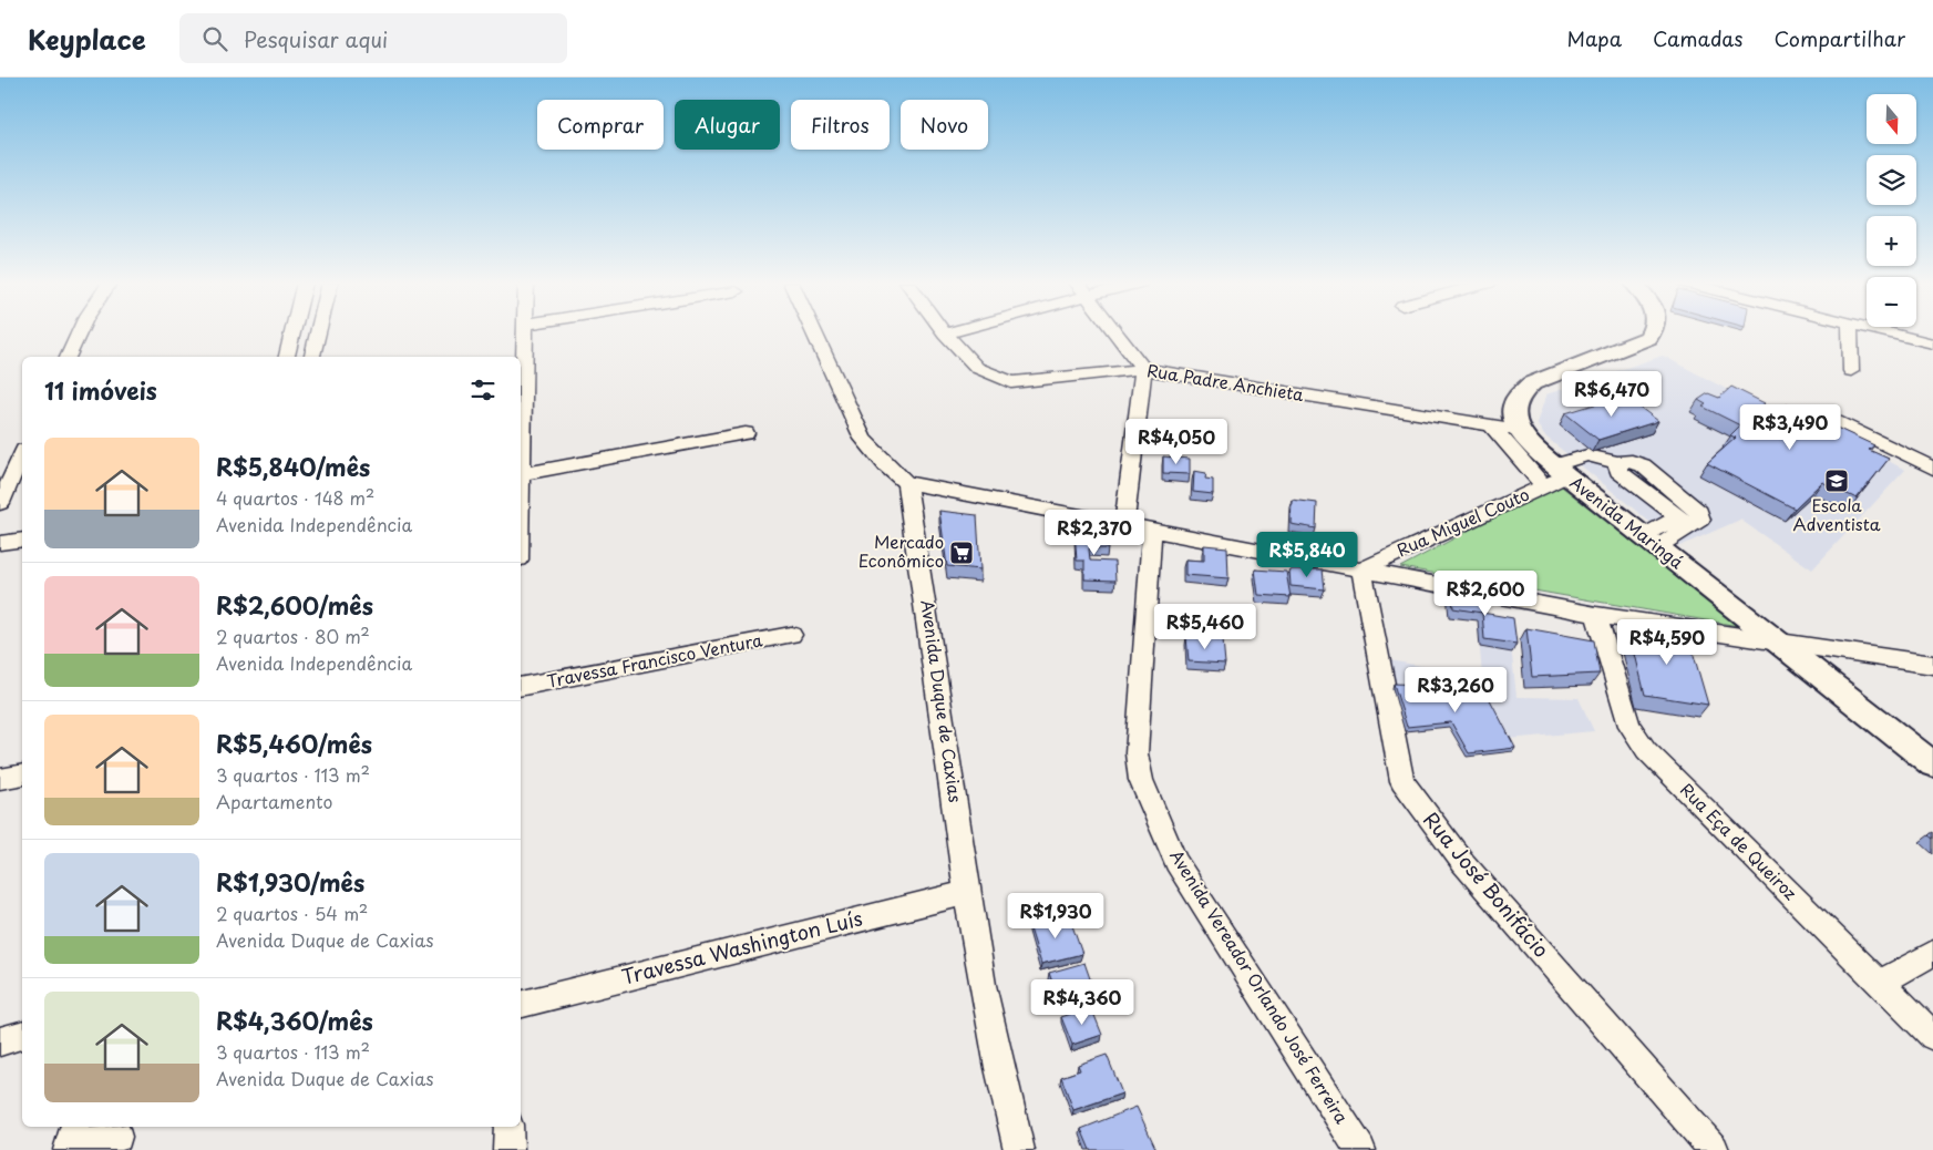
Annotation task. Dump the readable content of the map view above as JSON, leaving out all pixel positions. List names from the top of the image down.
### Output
{
  "streets": {
    "main road": ["Avenida Maringá"],
    "street": [
      "Rua Padre Anchieta",
      "Rua Miguel Couto",
      "Travessa Francisco Ventura",
      "Avenida Duque de Caxias",
      "Rua Eça de Queiroz",
      "Rua José Bonifácio",
      "Travessa Washington Luís",
      "Avenida Vereador Orlando José Ferreira"
    ]
  },
  "crossings": [
    ["Rua Padre Anchieta", "Avenida Maringá"],
    ["Rua Miguel Couto", "Avenida Maringá"],
    ["Rua Miguel Couto", "Rua José Bonifácio"],
    ["Avenida Duque de Caxias", "Travessa Washington Luís"]
  ],
  "places": {
    "school or university": ["Escola Adventista"],
    "supermarket": ["Mercado Econômico"]
  },
  "north": "bottom",
  "page": {
    "header": "Keyplace",
    "search": "Pesquisar aqui",
    "nav": ["Mapa", "Camadas", "Compartilhar"],
    "map_buttons": ["+", "−"],
    "chip": [
      "Comprar",
      "Alugar",
      "Filtros",
      "Novo"
    ],
    "heading": "11 imóveis",
    "price": [
      "R$6,470",
      "R$3,490",
      "R$4,050",
      "R$2,370",
      "R$5,840",
      "R$2,600",
      "R$5,460",
      "R$4,590",
      "R$3,260",
      "R$1,930",
      "R$4,360"
    ],
    "list": [
      {
        "name": "R$5,840/mês",
        "note": "4 quartos · 148 m² · Avenida Independência"
      },
      {
        "name": "R$2,600/mês",
        "note": "2 quartos · 80 m² · Avenida Independência"
      },
      {
        "name": "R$5,460/mês",
        "note": "3 quartos · 113 m² · Apartamento"
      },
      {
        "name": "R$1,930/mês",
        "note": "2 quartos · 54 m² · Avenida Duque de Caxias"
      },
      {
        "name": "R$4,360/mês",
        "note": "3 quartos · 113 m² · Avenida Duque de Caxias"
      }
    ]
  }
}
